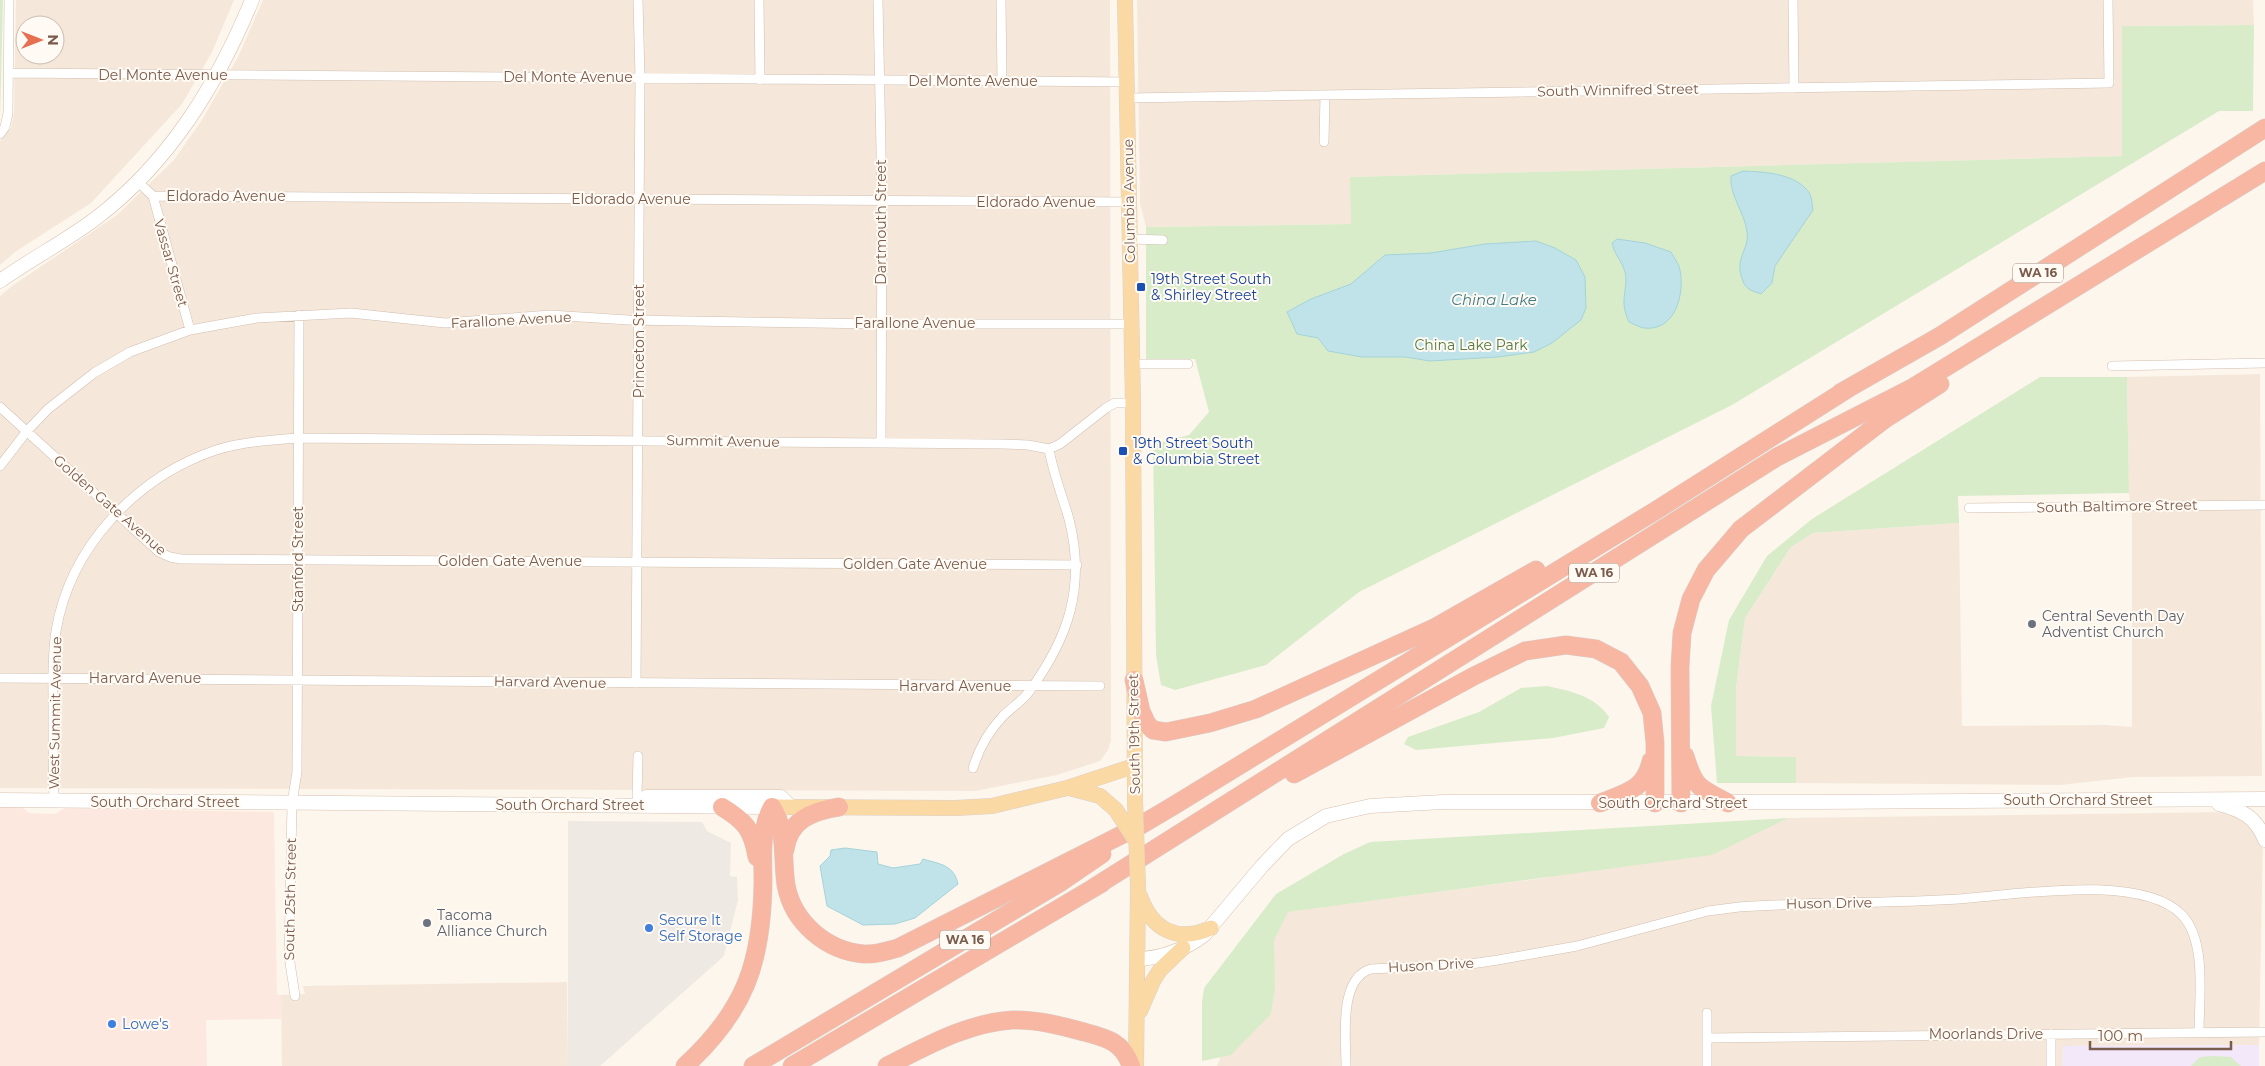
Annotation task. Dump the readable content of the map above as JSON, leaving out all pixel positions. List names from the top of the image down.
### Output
{
  "streets": {
    "highway": ["WA 16"],
    "main road": ["Columbia Avenue", "South 19th Street", "South Orchard Street"],
    "street": [
      "Del Monte Avenue",
      "South Winnifred Street",
      "Eldorado Avenue",
      "Dartmouth Street",
      "Vassar Street",
      "Farallone Avenue",
      "Princeton Street",
      "Summit Avenue",
      "Golden Gate Avenue",
      "South Baltimore Street",
      "Stanford Street",
      "Harvard Avenue",
      "West Summit Avenue",
      "South 25th Street",
      "Huson Drive",
      "Moorlands Drive"
    ]
  },
  "crossings": [
    ["Del Monte Avenue", "Columbia Avenue"],
    ["Del Monte Avenue", "Dartmouth Street"],
    ["Del Monte Avenue", "Princeton Street"],
    ["South Winnifred Street", "Columbia Avenue"],
    ["Eldorado Avenue", "Columbia Avenue"],
    ["Eldorado Avenue", "Dartmouth Street"],
    ["Eldorado Avenue", "Vassar Street"],
    ["Eldorado Avenue", "Princeton Street"],
    ["Columbia Avenue", "Farallone Avenue"],
    ["Columbia Avenue", "South 19th Street"],
    ["Dartmouth Street", "Farallone Avenue"],
    ["Dartmouth Street", "Summit Avenue"],
    ["Vassar Street", "Farallone Avenue"],
    ["Farallone Avenue", "Princeton Street"],
    ["Farallone Avenue", "Golden Gate Avenue"],
    ["Farallone Avenue", "Stanford Street"],
    ["Princeton Street", "Summit Avenue"],
    ["Princeton Street", "Golden Gate Avenue"],
    ["Princeton Street", "Harvard Avenue"],
    ["Summit Avenue", "Stanford Street"],
    ["Summit Avenue", "West Summit Avenue"],
    ["Golden Gate Avenue", "Stanford Street"],
    ["Golden Gate Avenue", "West Summit Avenue"],
    ["Stanford Street", "Harvard Avenue"],
    ["Stanford Street", "West Summit Avenue"],
    ["Stanford Street", "South Orchard Street"],
    ["Stanford Street", "South 25th Street"],
    ["Harvard Avenue", "West Summit Avenue"],
    ["West Summit Avenue", "South Orchard Street"],
    ["South 19th Street", "South Orchard Street"],
    ["South Orchard Street", "South 25th Street"],
    ["Huson Drive", "Moorlands Drive"]
  ],
  "water": ["China Lake"],
  "parks": ["China Lake Park"],
  "places": {
    "transit": ["19th Street South & Shirley Street", "19th Street South & Columbia Street"],
    "other": [
      "Central Seventh Day Adventist Church",
      "Tacoma Alliance Church",
      "Secure It Self Storage",
      "Lowe's"
    ]
  },
  "scale_bar": "100 m",
  "north": "right"
}
